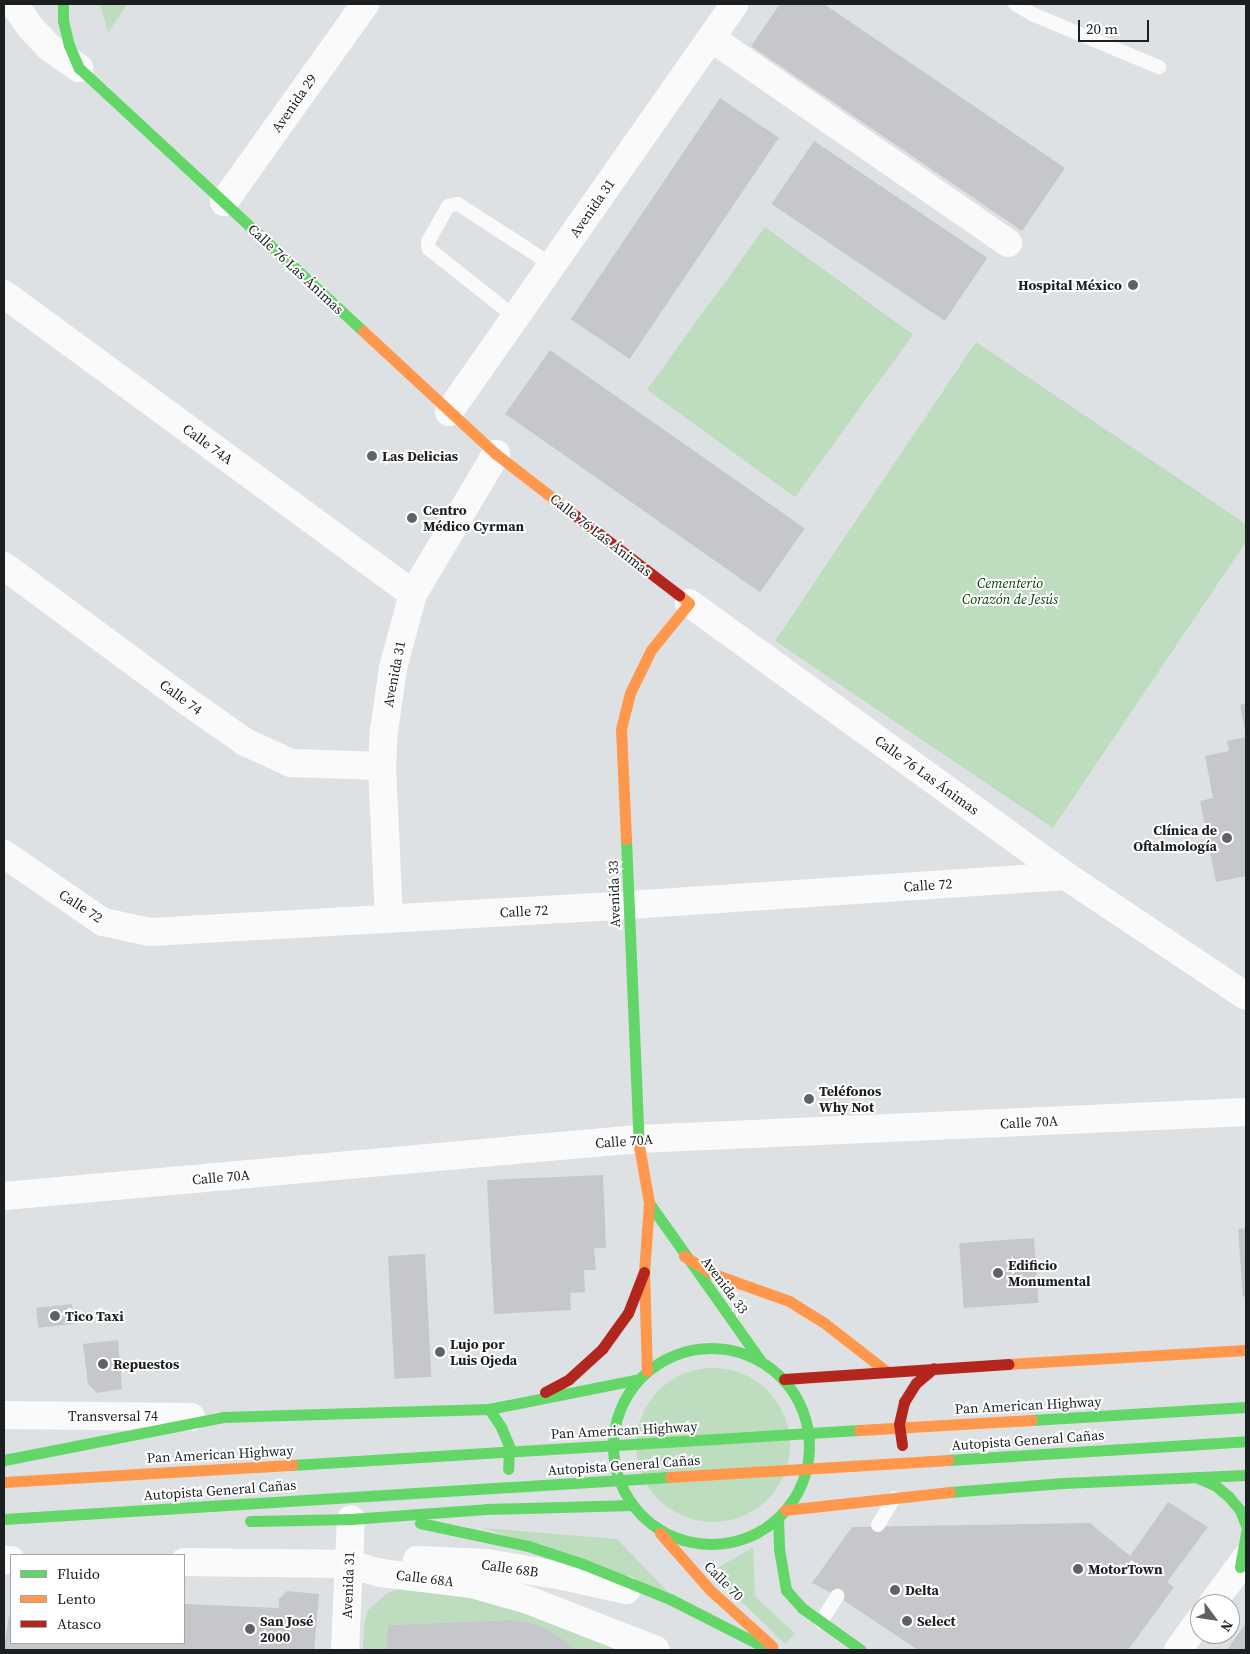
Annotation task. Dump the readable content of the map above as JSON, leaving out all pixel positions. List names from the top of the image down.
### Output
{
  "streets": {
    "main road": [
      "Calle 76 Las Ánimas",
      "Avenida 33",
      "Pan American Highway",
      "Autopista General Cañas",
      "Calle 70"
    ],
    "street": [
      "Avenida 29",
      "Avenida 31",
      "Calle 74A",
      "Calle 74",
      "Calle 72",
      "Calle 70A",
      "Transversal 74",
      "Calle 68B",
      "Calle 68A"
    ]
  },
  "crossings": [
    ["Avenida 29", "Calle 76 Las Ánimas"],
    ["Avenida 31", "Calle 76 Las Ánimas"],
    ["Avenida 31", "Calle 74A"],
    ["Avenida 31", "Calle 74"],
    ["Avenida 31", "Calle 72"],
    ["Avenida 31", "Calle 68B"],
    ["Avenida 31", "Calle 68A"],
    ["Calle 76 Las Ánimas", "Calle 72"],
    ["Calle 76 Las Ánimas", "Avenida 33"],
    ["Calle 72", "Avenida 33"],
    ["Avenida 33", "Calle 70A"],
    ["Avenida 33", "Calle 70"],
    ["Calle 68B", "Calle 68A"]
  ],
  "parks": ["Cementerio Corazón de Jesús"],
  "places": [
    "Hospital México",
    "Las Delicias",
    "Centro Médico Cyrman",
    "Clínica de Oftalmología",
    "Teléfonos Why Not",
    "Edificio Monumental",
    "Tico Taxi",
    "Lujo por Luis Ojeda",
    "Repuestos",
    "MotorTown",
    "Delta",
    "Select",
    "San José 2000"
  ],
  "legend": ["Fluido", "Lento", "Atasco"],
  "scale_bar": "20 m",
  "north": "bottom right"
}
